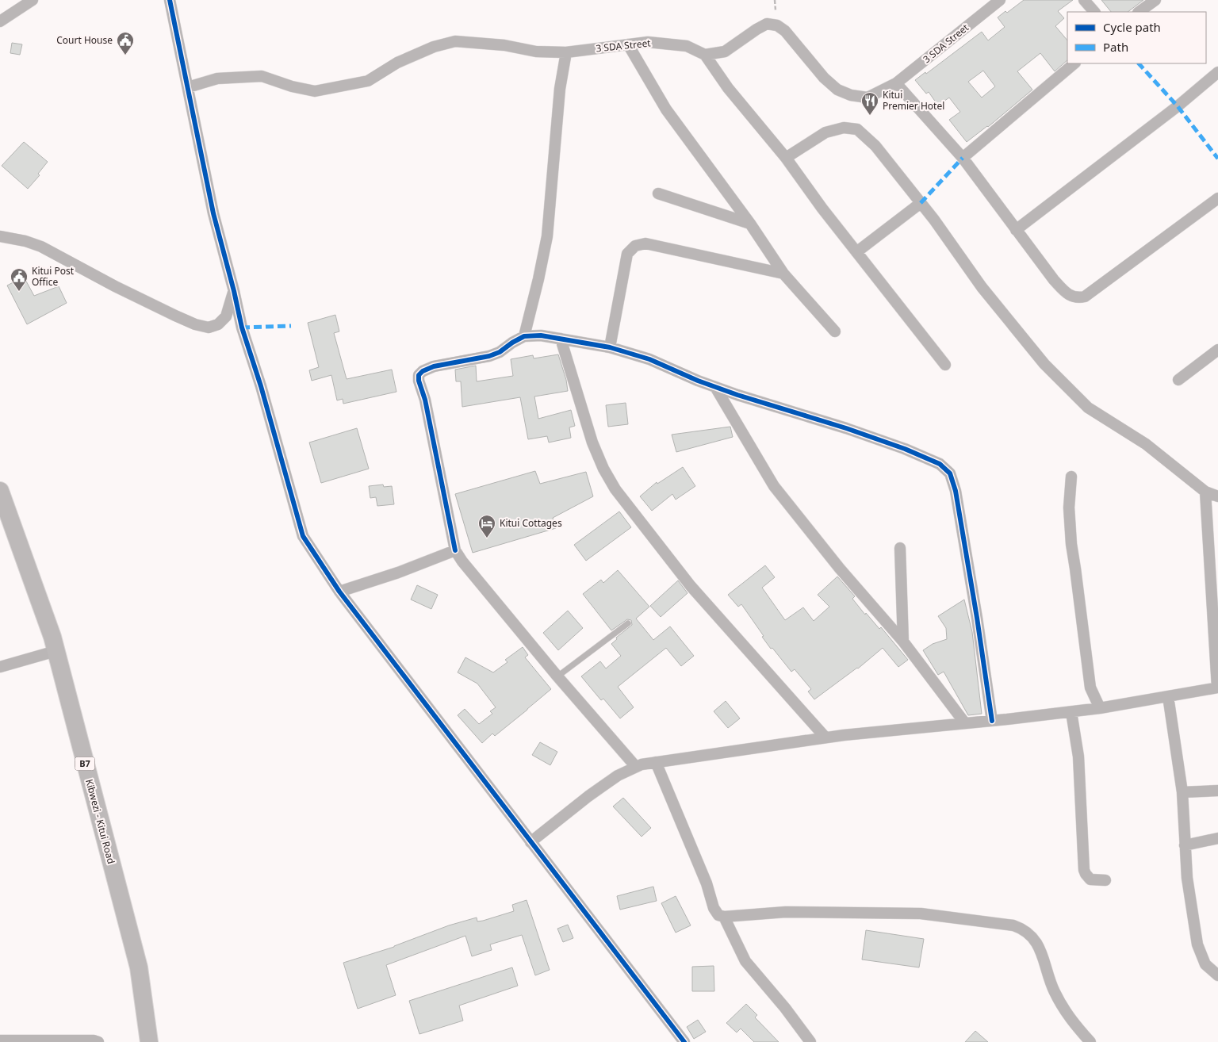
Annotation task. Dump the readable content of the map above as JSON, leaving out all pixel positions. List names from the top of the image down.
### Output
{
  "streets": {
    "main road": ["B7", "Kibwezi - Kitui Road"],
    "street": ["3 SDA Street"]
  },
  "places": {
    "public building": ["Court House", "Kitui Post Office"],
    "restaurant": ["Kitui Premier Hotel"],
    "hotel": ["Kitui Cottages"]
  },
  "legend": ["Cycle path", "Path"]
}
